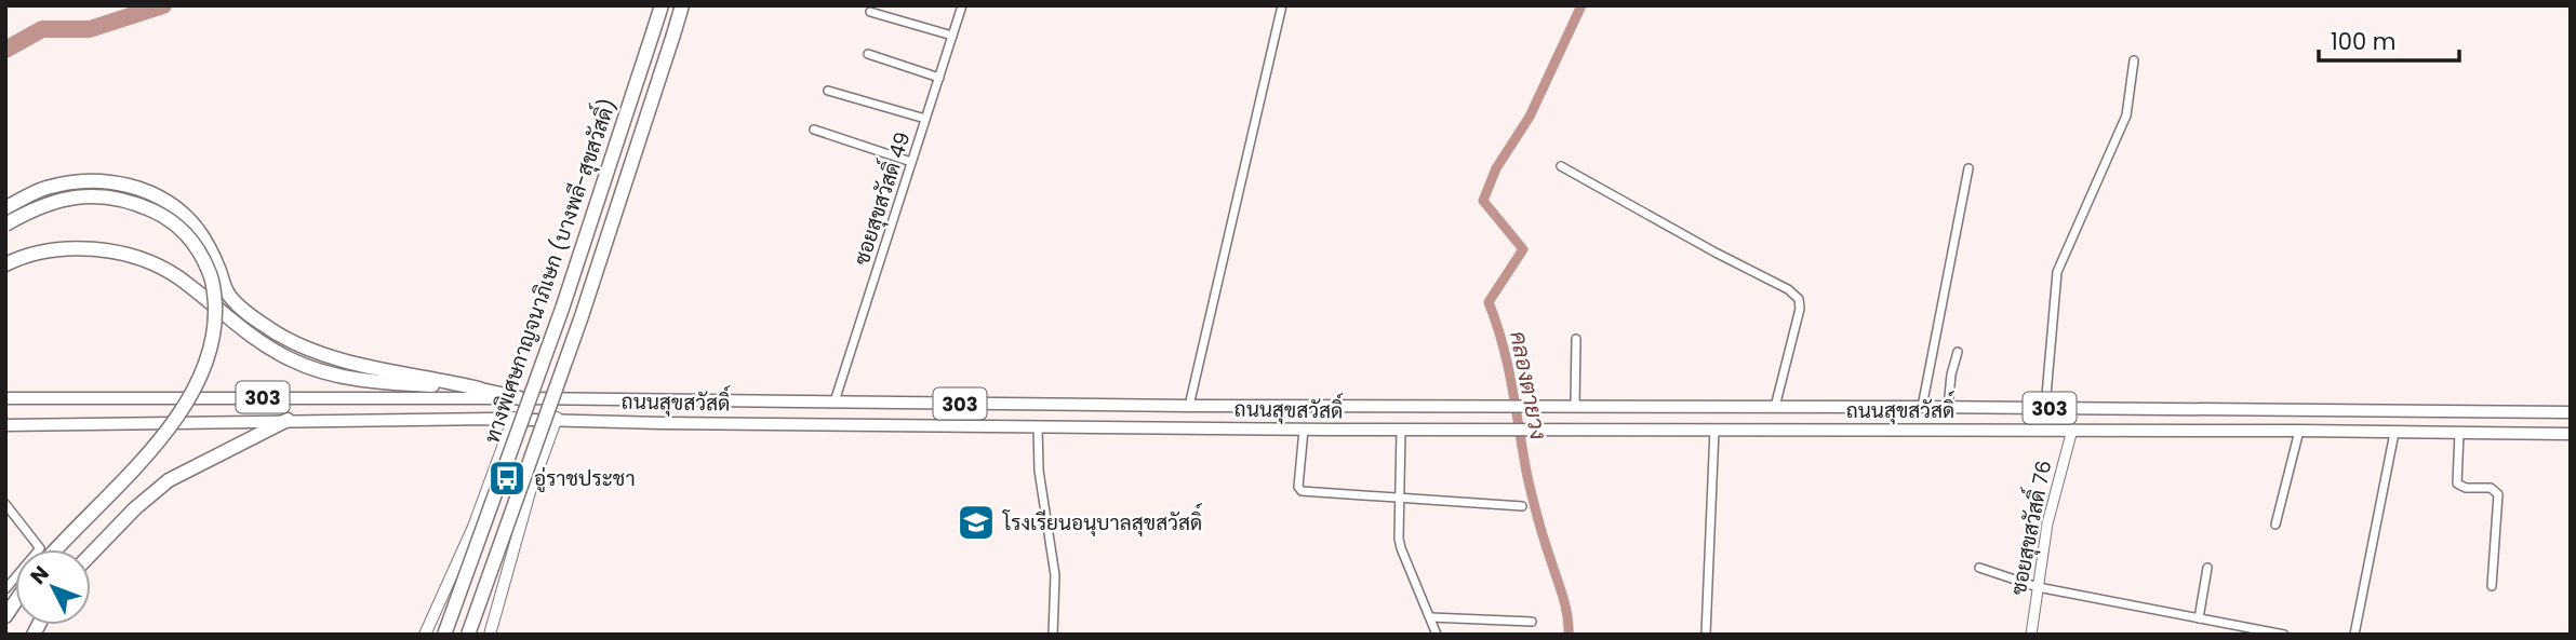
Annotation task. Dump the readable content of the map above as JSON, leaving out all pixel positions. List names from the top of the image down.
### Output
{
  "streets": {
    "highway": ["ทางพิเศษกาญจนาภิเษก (บางพลี-สุขสวัสดิ์)"],
    "main road": ["303", "ถนนสุขสวัสดิ์"],
    "street": ["ซอยสุขสวัสดิ์ 49", "ซอยสุขสวัสดิ์ 76"]
  },
  "crossings": [
    ["ซอยสุขสวัสดิ์ 49", "ถนนสุขสวัสดิ์"],
    ["ถนนสุขสวัสดิ์", "ซอยสุขสวัสดิ์ 76"]
  ],
  "water": ["คลองตายวง"],
  "places": {
    "bus stop": ["อู่ราชประชา"],
    "school or university": ["โรงเรียนอนุบาลสุขสวัสดิ์"]
  },
  "scale_bar": "100 m",
  "north": "top left"
}
